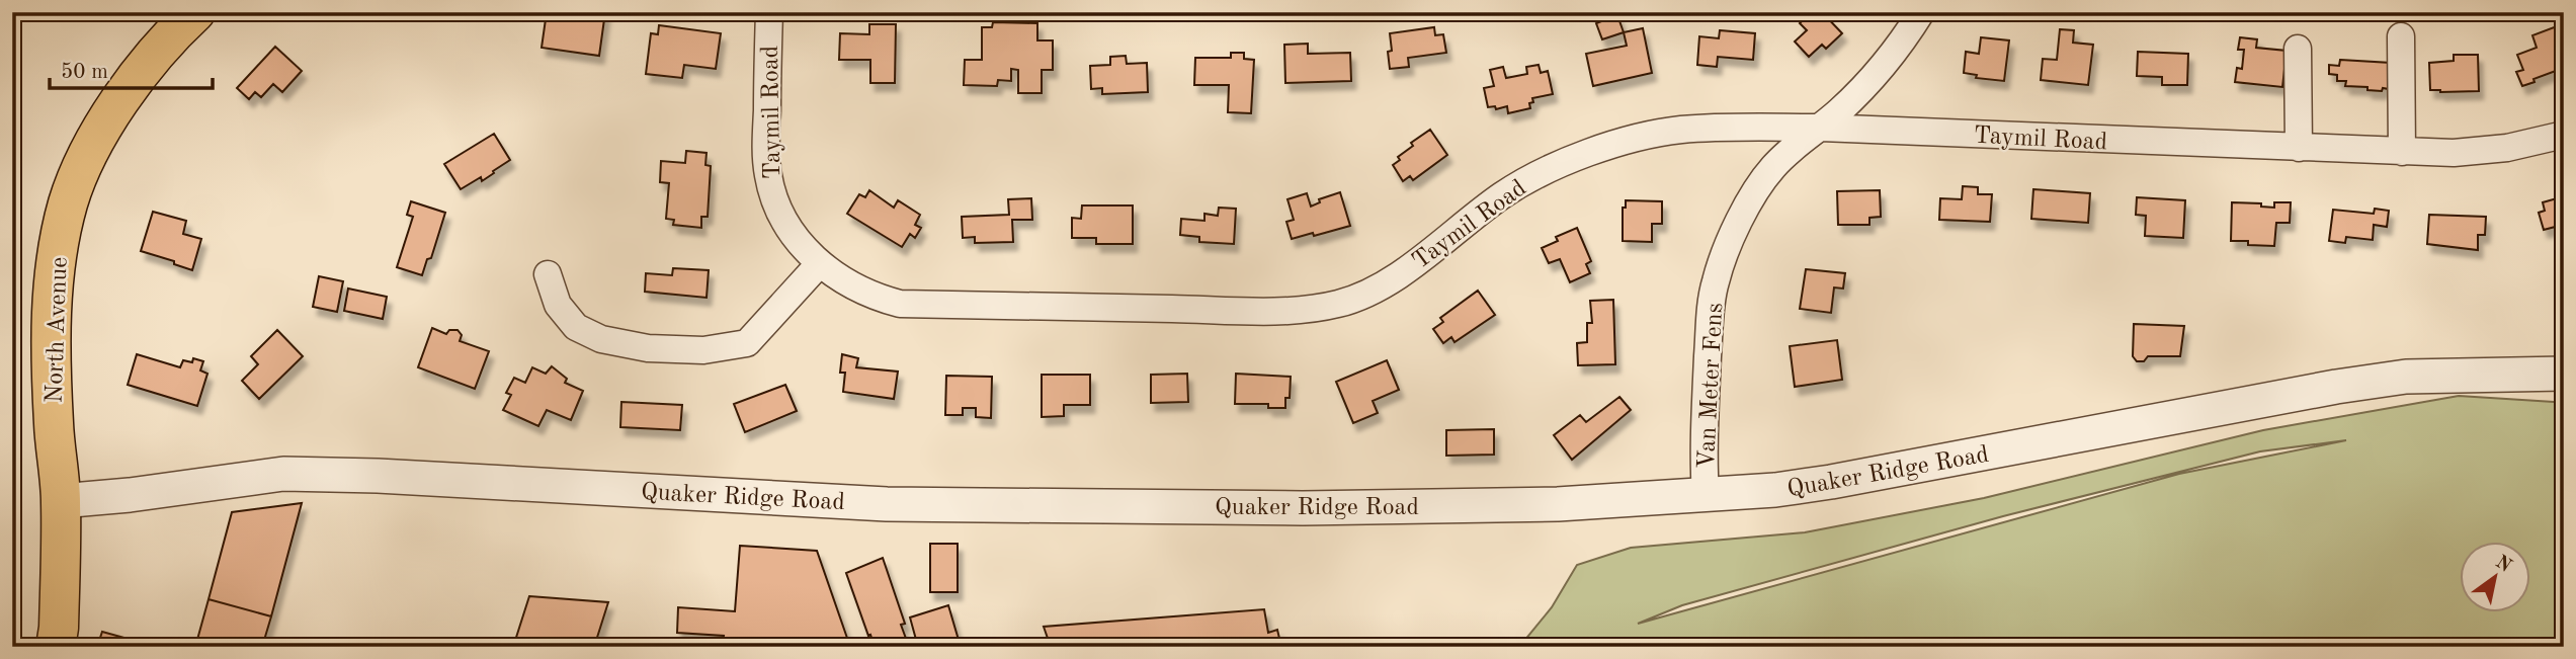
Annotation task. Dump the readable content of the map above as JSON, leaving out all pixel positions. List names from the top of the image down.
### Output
{
  "streets": {
    "main road": ["North Avenue"],
    "street": ["Taymil Road", "Van Meter Fens", "Quaker Ridge Road"]
  },
  "crossings": [
    ["Taymil Road", "Van Meter Fens"],
    ["North Avenue", "Quaker Ridge Road"],
    ["Van Meter Fens", "Quaker Ridge Road"]
  ],
  "scale_bar": "50 m",
  "north": "top right"
}
